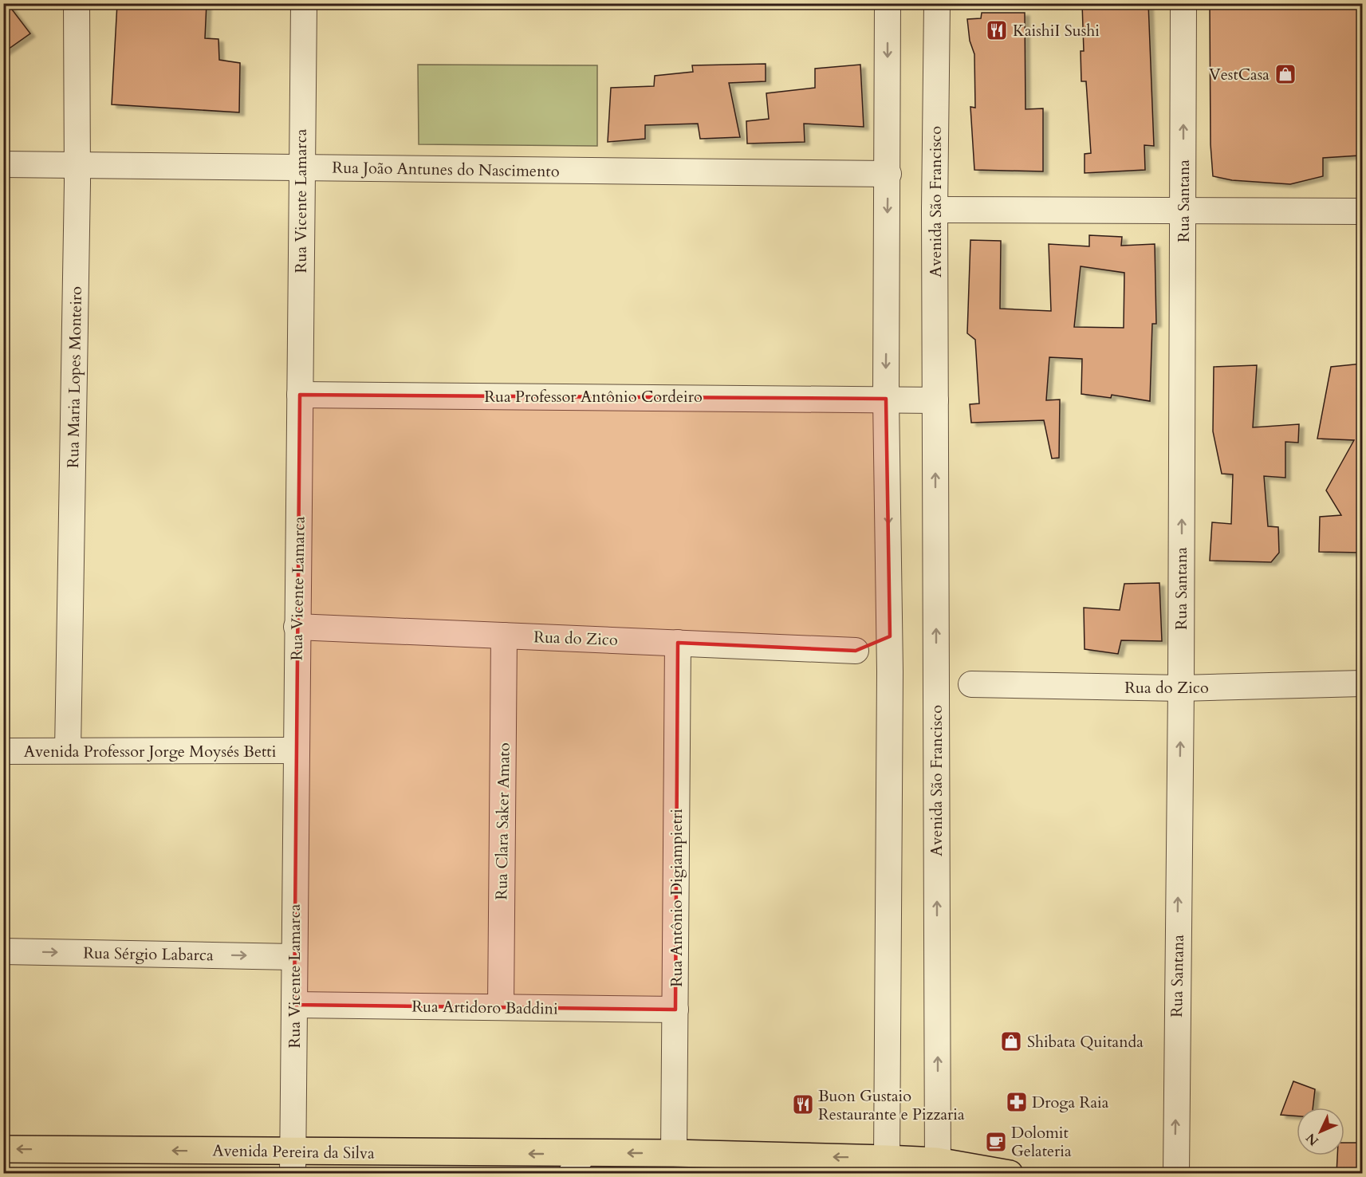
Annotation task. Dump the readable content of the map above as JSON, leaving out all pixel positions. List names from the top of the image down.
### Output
{
  "streets": {
    "main road": ["Avenida Pereira da Silva"],
    "street": [
      "Rua João Antunes do Nascimento",
      "Rua Vicente Lamarca",
      "Rua Santana",
      "Avenida São Francisco",
      "Rua Maria Lopes Monteiro",
      "Rua Professor Antônio Cordeiro",
      "Rua do Zico",
      "Avenida Professor Jorge Moysés Betti",
      "Rua Clara Saker Amato",
      "Rua Antônio Digiampietri",
      "Rua Sérgio Labarca",
      "Rua Artidoro Baddini"
    ]
  },
  "crossings": [
    ["Rua João Antunes do Nascimento", "Rua Vicente Lamarca"],
    ["Rua João Antunes do Nascimento", "Rua Maria Lopes Monteiro"],
    ["Rua Vicente Lamarca", "Rua Professor Antônio Cordeiro"],
    ["Rua Vicente Lamarca", "Rua do Zico"],
    ["Rua Vicente Lamarca", "Avenida Professor Jorge Moysés Betti"],
    ["Rua Vicente Lamarca", "Rua Sérgio Labarca"],
    ["Rua Vicente Lamarca", "Rua Artidoro Baddini"],
    ["Rua Vicente Lamarca", "Avenida Pereira da Silva"],
    ["Rua Santana", "Rua do Zico"],
    ["Avenida São Francisco", "Rua do Zico"],
    ["Avenida São Francisco", "Avenida Pereira da Silva"],
    ["Rua Maria Lopes Monteiro", "Avenida Professor Jorge Moysés Betti"],
    ["Rua do Zico", "Rua Clara Saker Amato"],
    ["Rua do Zico", "Rua Antônio Digiampietri"],
    ["Rua Clara Saker Amato", "Rua Artidoro Baddini"],
    ["Rua Antônio Digiampietri", "Rua Artidoro Baddini"],
    ["Rua Antônio Digiampietri", "Avenida Pereira da Silva"]
  ],
  "one_way": ["Rua Santana", "Rua Sérgio Labarca", "Avenida Pereira da Silva"],
  "places": {
    "restaurant": ["KaishiI Sushi", "Buon Gustaio Restaurante e Pizzaria"],
    "shop": ["VestCasa", "Shibata Quitanda"],
    "pharmacy": ["Droga Raia"],
    "cafe": ["Dolomit Gelateria"]
  },
  "north": "bottom left"
}
